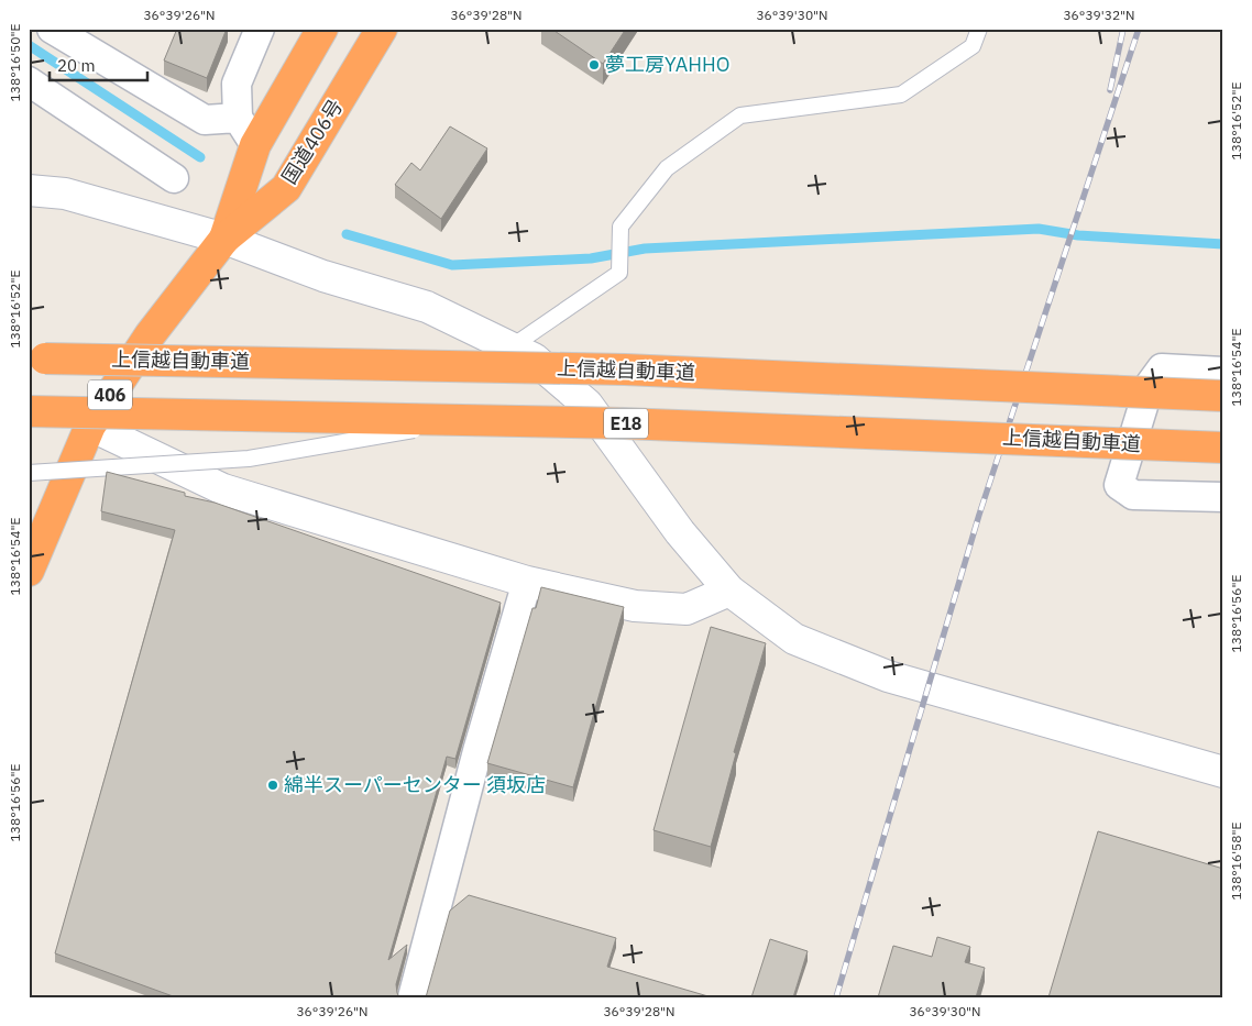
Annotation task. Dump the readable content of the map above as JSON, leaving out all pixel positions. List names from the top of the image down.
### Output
{
  "streets": {
    "highway": [
      "国道406号",
      "上信越自動車道",
      "406",
      "E18"
    ]
  },
  "places": ["夢工房YAHHO", "綿半スーパーセンター 須坂店"],
  "scale_bar": "20 m",
  "coordinates": [
    "36°39'26\"N",
    "36°39'28\"N",
    "36°39'30\"N",
    "36°39'32\"N",
    "138°16'50\"E",
    "138°16'52\"E",
    "138°16'54\"E",
    "138°16'56\"E",
    "138°16'58\"E"
  ]
}
